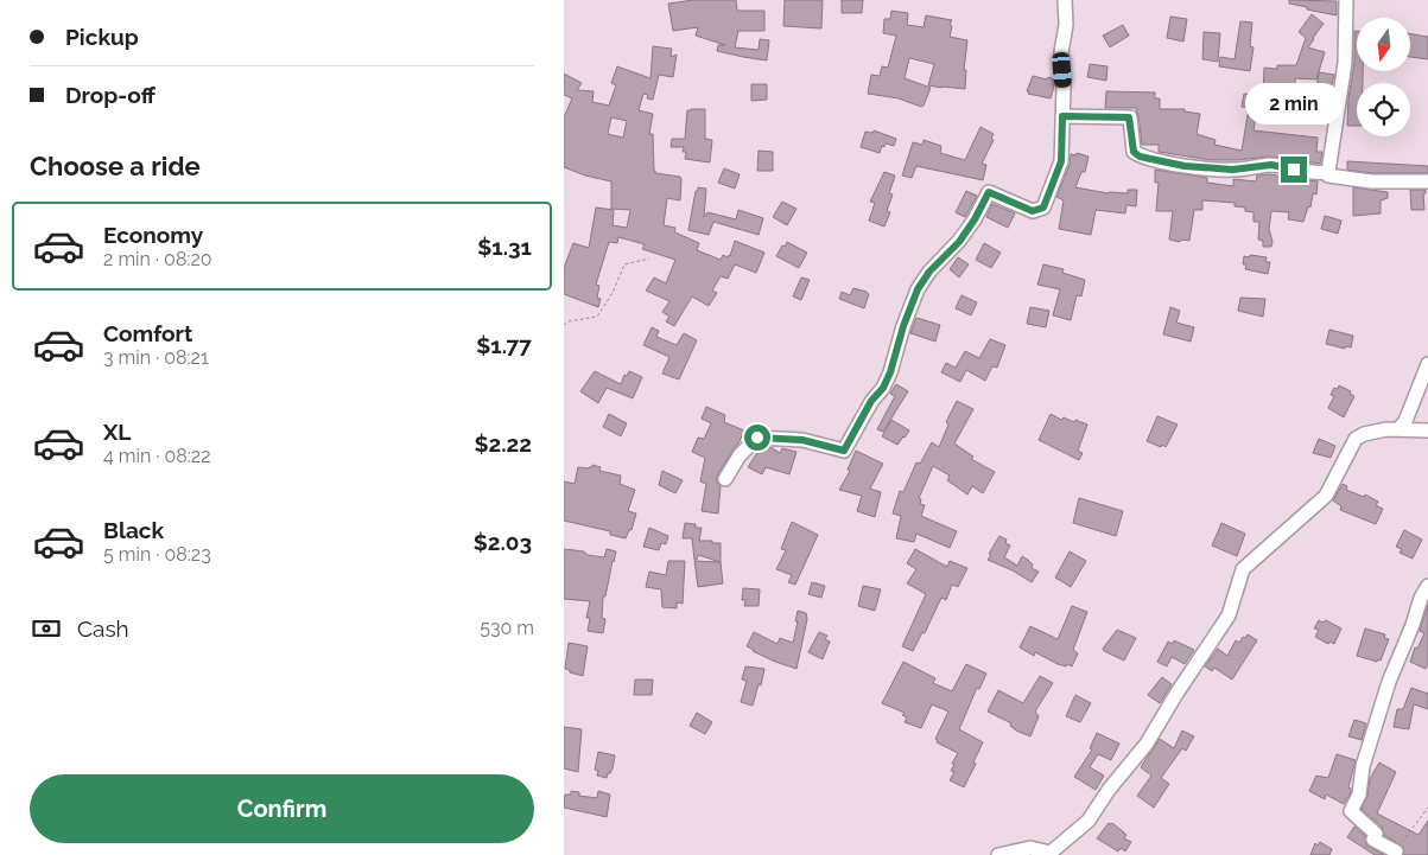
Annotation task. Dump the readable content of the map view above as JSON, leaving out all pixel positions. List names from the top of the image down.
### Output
{
  "north": "bottom",
  "page": {
    "banner": ["Pickup", "Drop-off"],
    "bubble": "2 min",
    "heading": "Choose a ride",
    "list": [
      {
        "name": "Economy",
        "note": "2 min · 08:20",
        "value": "$1.31"
      },
      {
        "name": "Comfort",
        "note": "3 min · 08:21",
        "value": "$1.77"
      },
      {
        "name": "XL",
        "note": "4 min · 08:22",
        "value": "$2.22"
      },
      {
        "name": "Black",
        "note": "5 min · 08:23",
        "value": "$2.03"
      }
    ],
    "pay": ["Cash", "530 m"],
    "buttons": "Confirm"
  }
}
